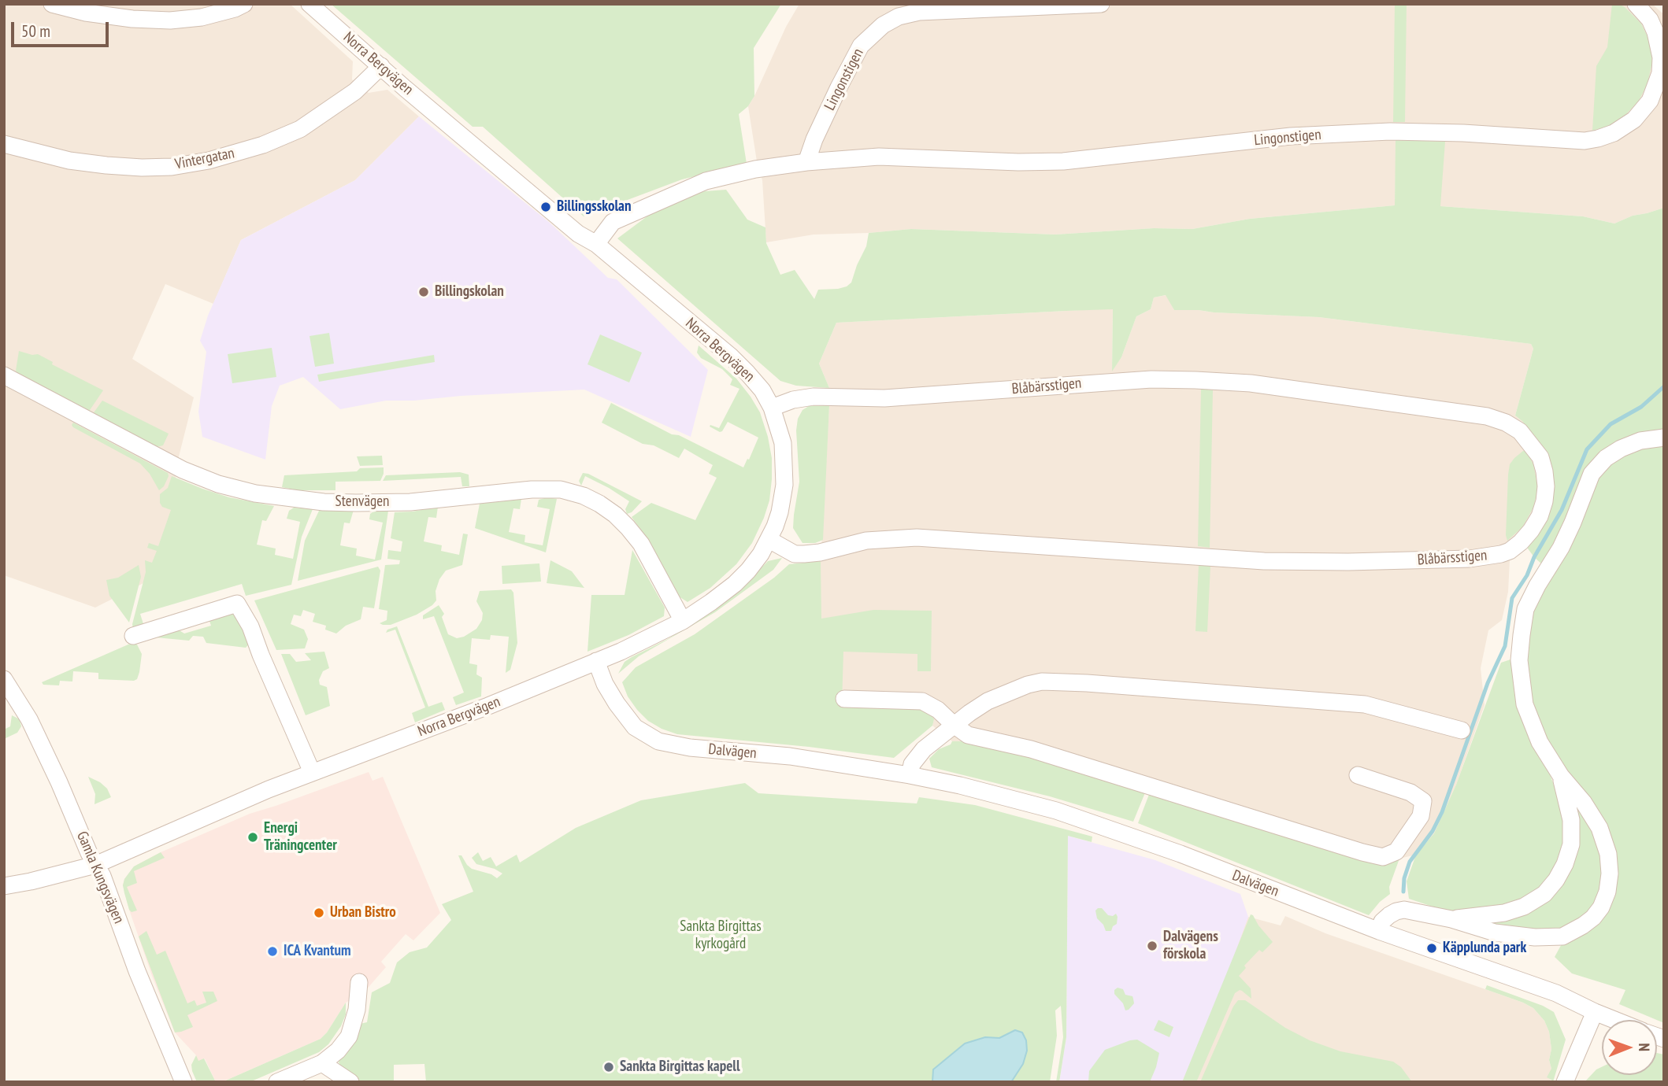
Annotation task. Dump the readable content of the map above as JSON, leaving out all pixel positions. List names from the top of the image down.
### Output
{
  "streets": {
    "street": [
      "Norra Bergvägen",
      "Lingonstigen",
      "Vintergatan",
      "Blåbärsstigen",
      "Stenvägen",
      "Dalvägen",
      "Gamla Kungsvägen"
    ]
  },
  "crossings": [
    ["Norra Bergvägen", "Lingonstigen"],
    ["Norra Bergvägen", "Vintergatan"],
    ["Norra Bergvägen", "Blåbärsstigen"],
    ["Norra Bergvägen", "Stenvägen"],
    ["Norra Bergvägen", "Dalvägen"],
    ["Norra Bergvägen", "Gamla Kungsvägen"]
  ],
  "parks": ["Sankta Birgittas kyrkogård"],
  "places": [
    "Billingsskolan",
    "Billingskolan",
    "Energi Träningcenter",
    "Urban Bistro",
    "Dalvägens förskola",
    "Käpplunda park",
    "ICA Kvantum",
    "Sankta Birgittas kapell"
  ],
  "scale_bar": "50 m",
  "north": "right"
}
